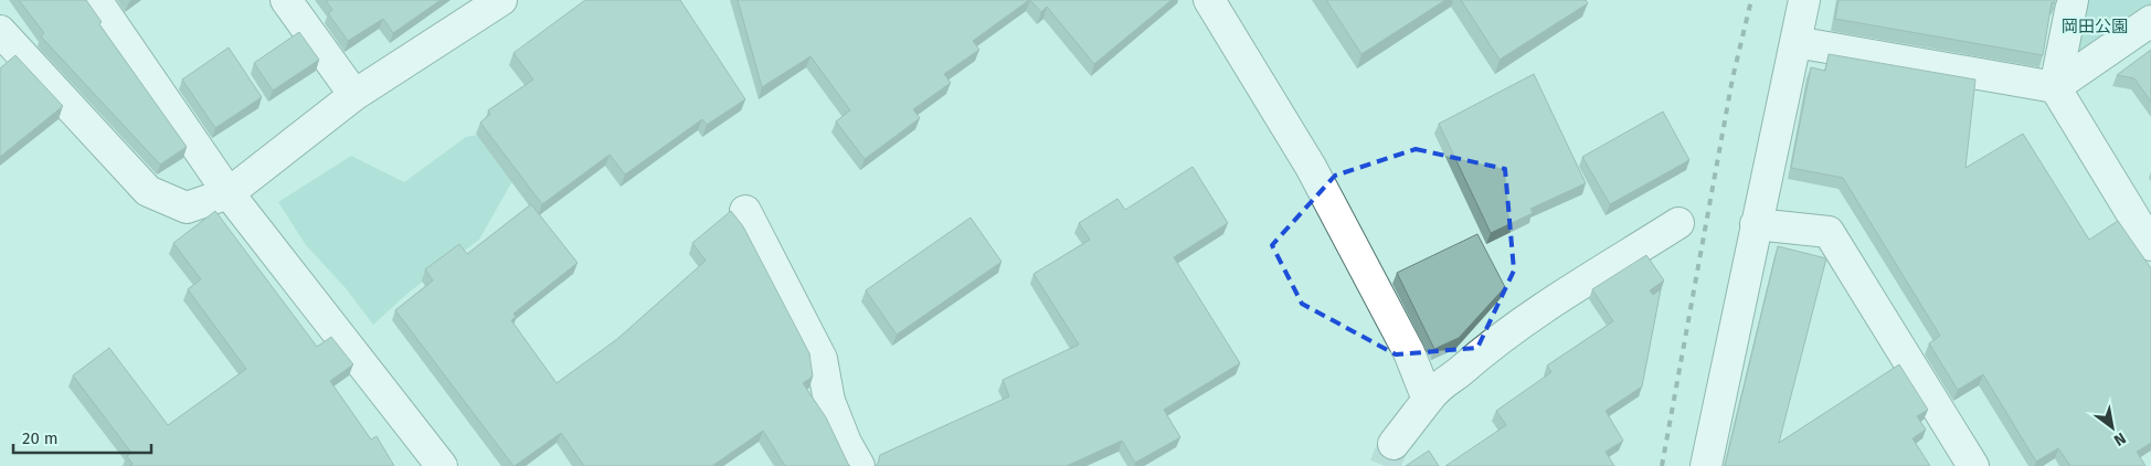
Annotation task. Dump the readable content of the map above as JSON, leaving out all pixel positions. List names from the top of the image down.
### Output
{
  "parks": ["岡田公園"],
  "scale_bar": "20 m",
  "north": "bottom right"
}
